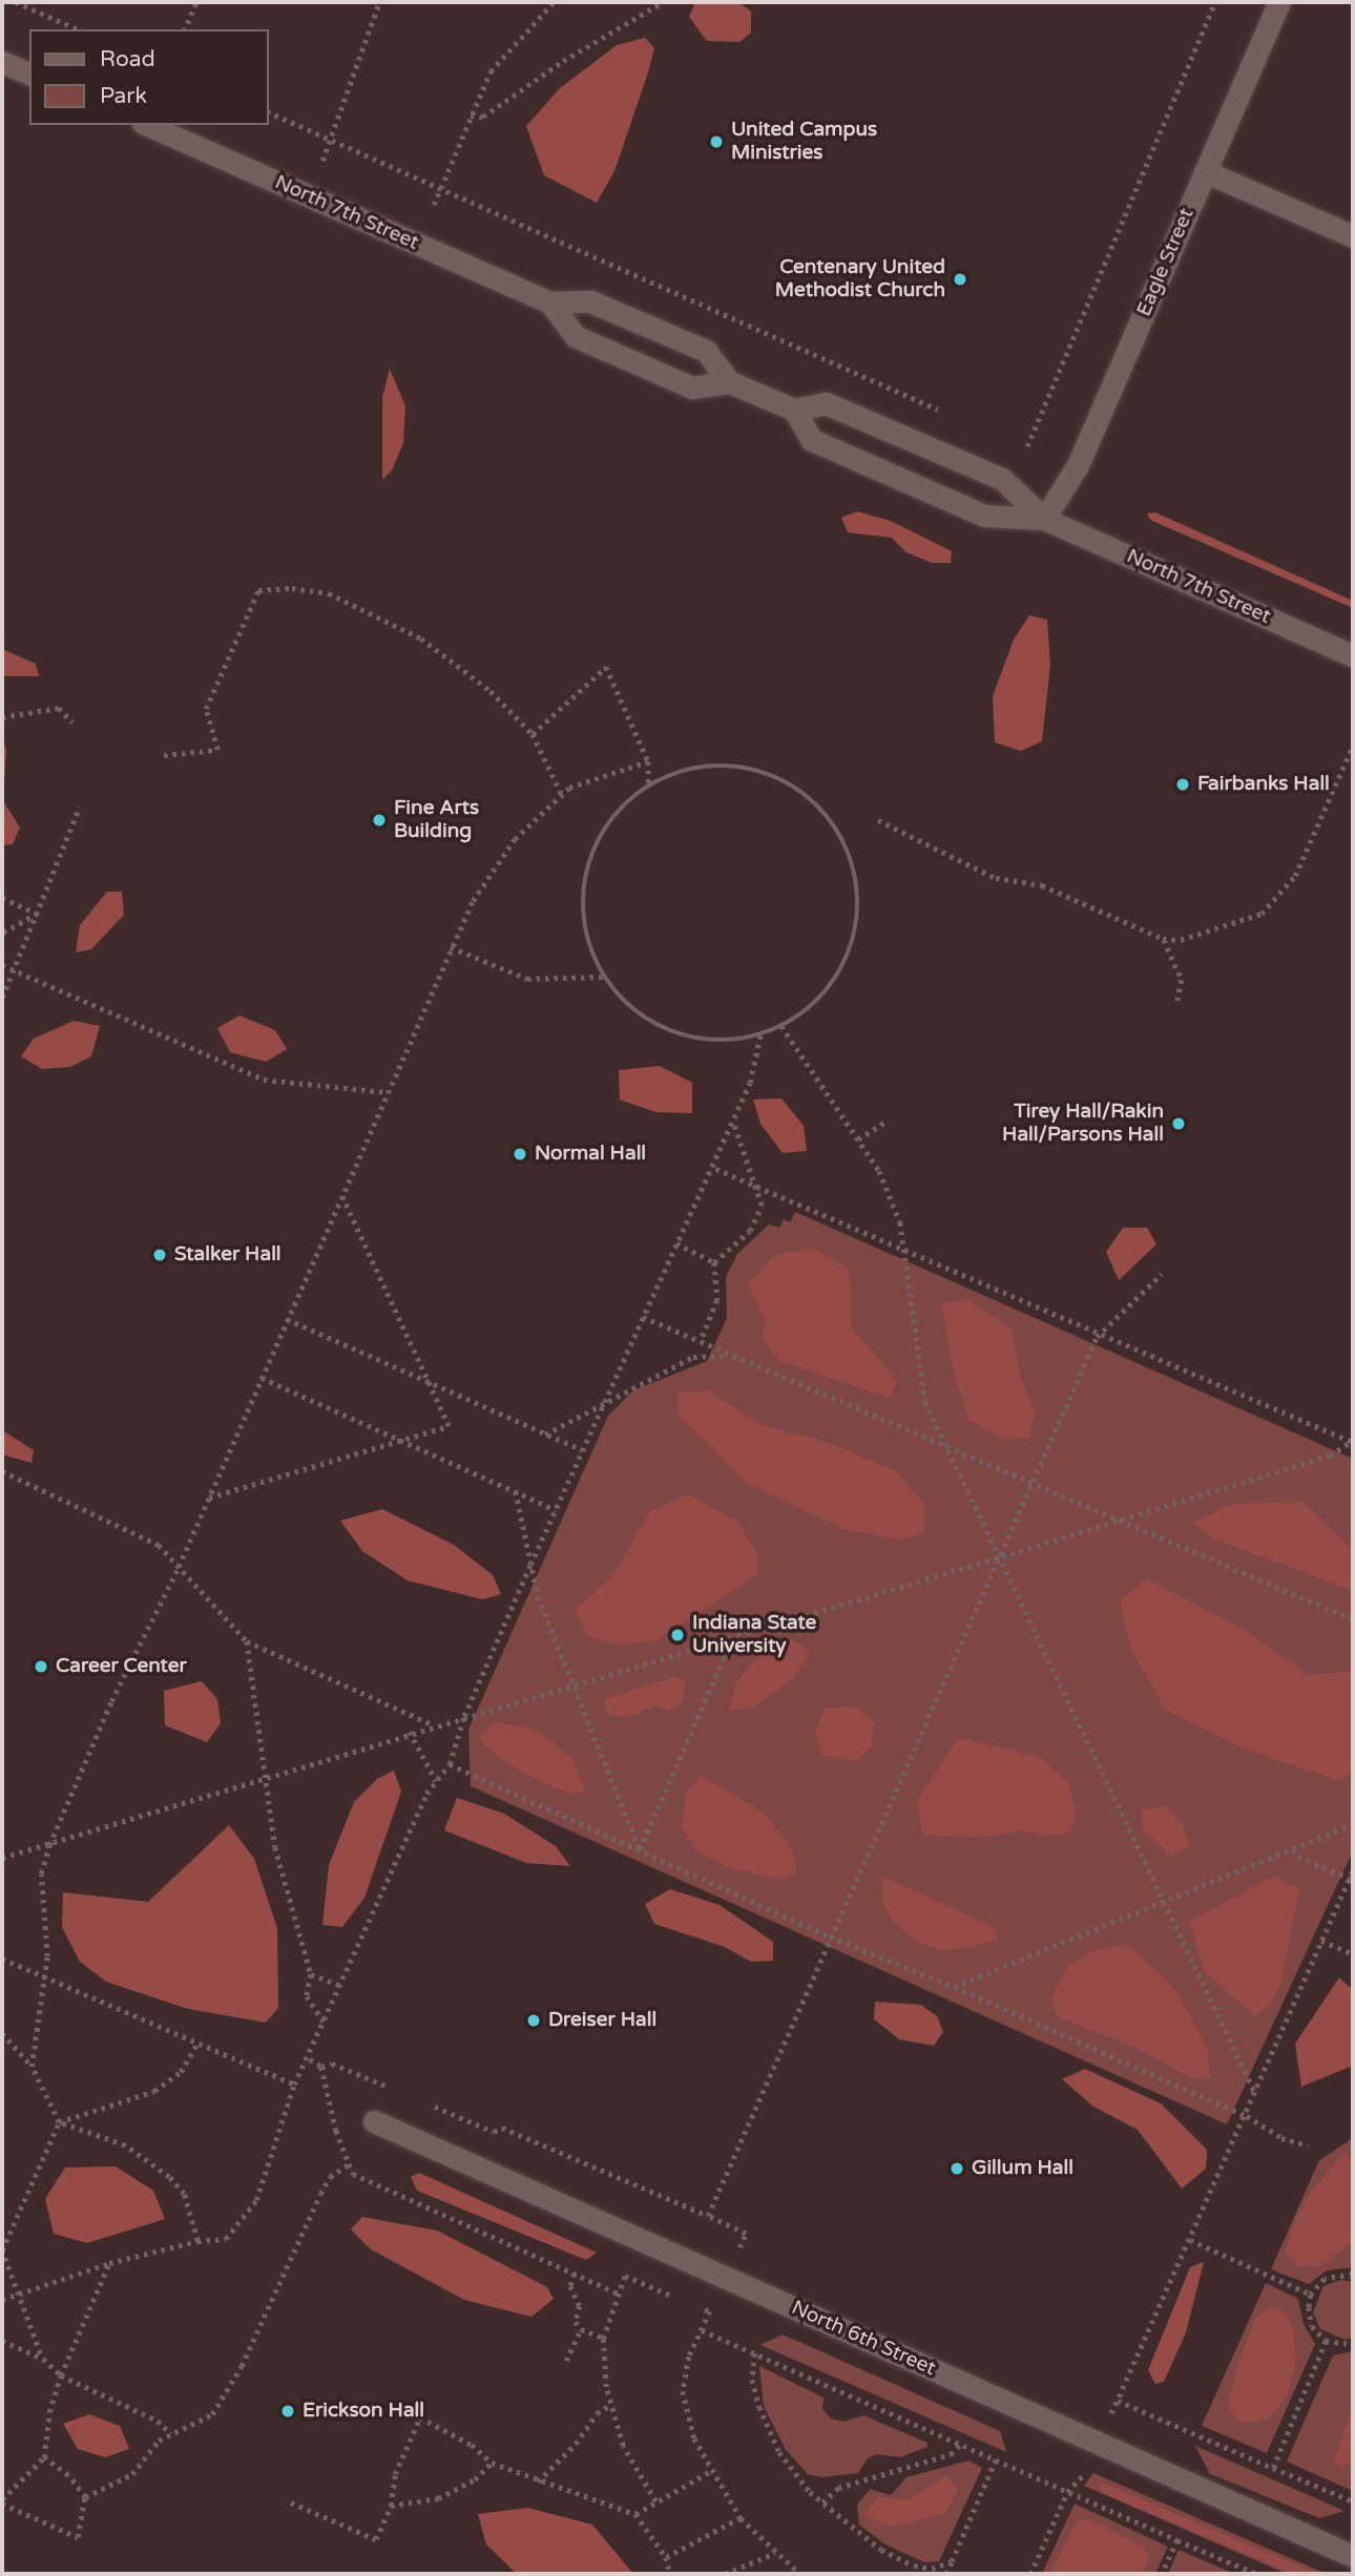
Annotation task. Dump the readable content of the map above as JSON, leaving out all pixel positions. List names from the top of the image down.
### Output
{
  "streets": {
    "street": ["North 7th Street", "Eagle Street", "North 6th Street"]
  },
  "crossings": [
    ["North 7th Street", "Eagle Street"]
  ],
  "places": [
    "United Campus Ministries",
    "Centenary United Methodist Church",
    "Fairbanks Hall",
    "Fine Arts Building",
    "Tirey Hall/Rakin Hall/Parsons Hall",
    "Normal Hall",
    "Stalker Hall",
    "Indiana State University",
    "Career Center",
    "Dreiser Hall",
    "Gillum Hall",
    "Erickson Hall"
  ],
  "legend": ["Road", "Park"]
}
